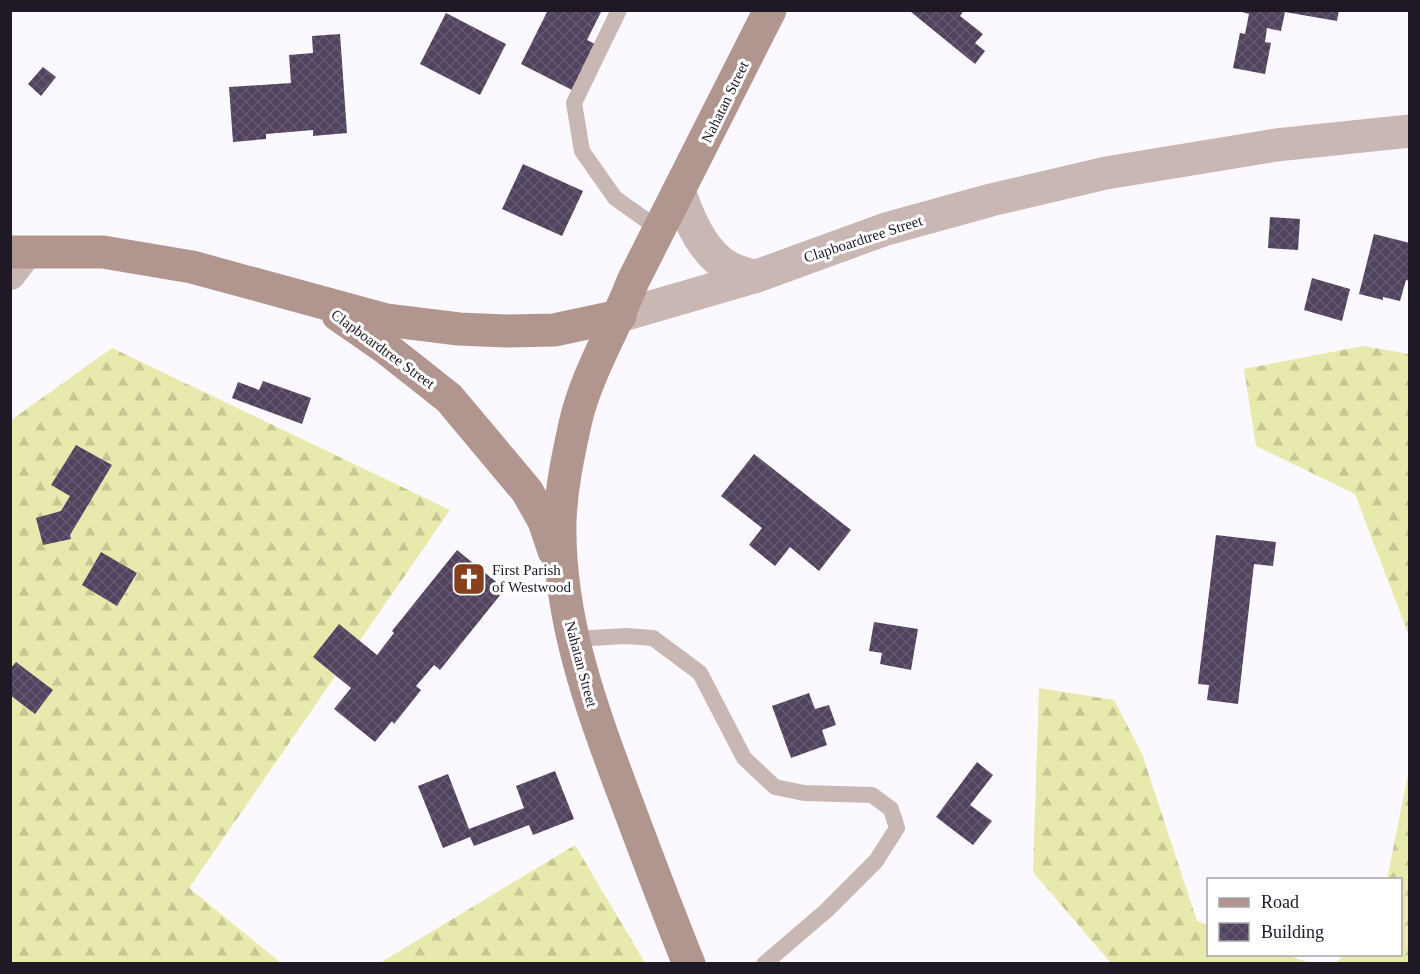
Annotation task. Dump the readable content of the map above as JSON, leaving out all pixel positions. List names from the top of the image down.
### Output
{
  "streets": {
    "main road": ["Nahatan Street", "Clapboardtree Street"]
  },
  "crossings": [
    ["Nahatan Street", "Clapboardtree Street"]
  ],
  "places": {
    "church": ["First Parish of Westwood"]
  },
  "legend": ["Road", "Building"]
}
